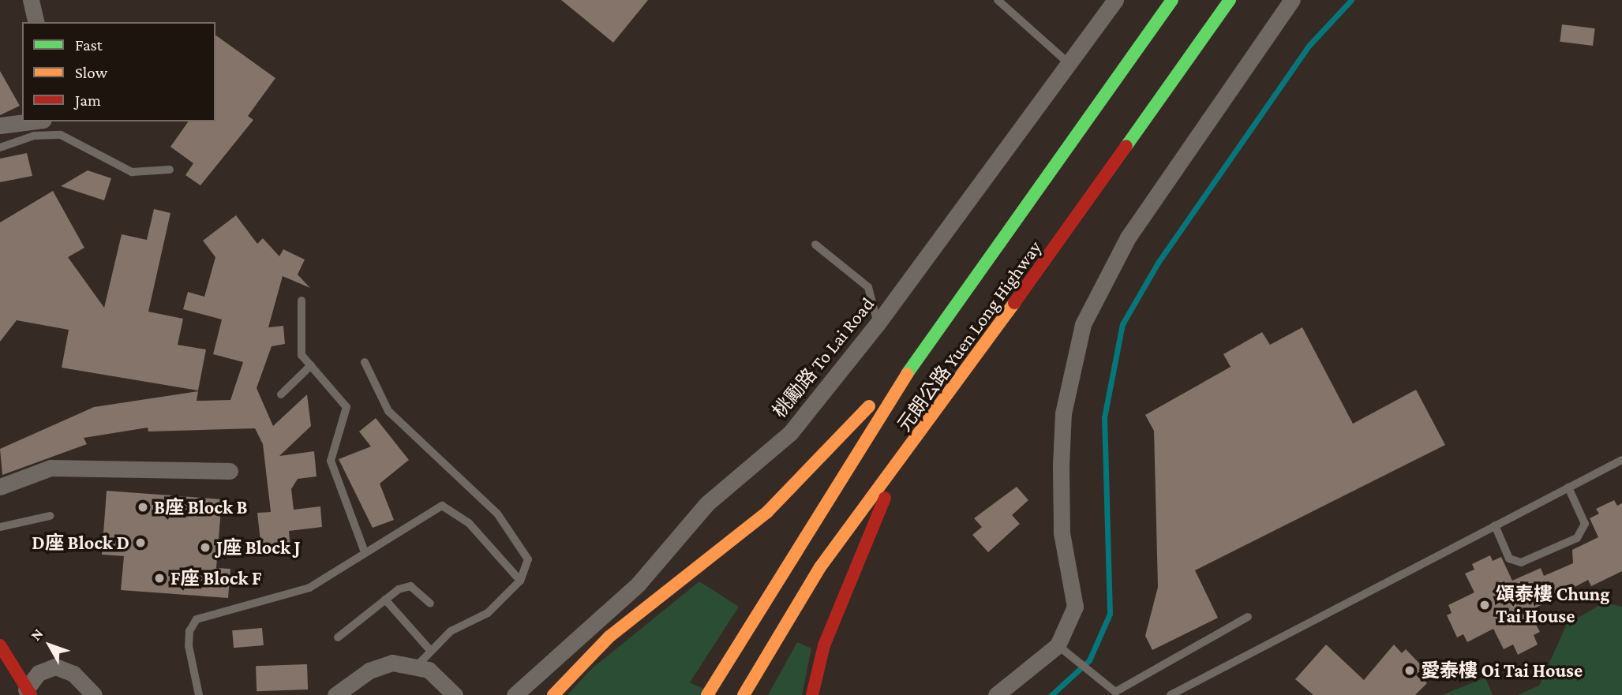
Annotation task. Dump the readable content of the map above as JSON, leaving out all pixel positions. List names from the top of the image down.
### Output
{
  "streets": {
    "main road": ["元朗公路 Yuen Long Highway"],
    "street": ["桃勵路 To Lai Road"]
  },
  "places": [
    "B座 Block B",
    "D座 Block D",
    "J座 Block J",
    "F座 Block F",
    "頌泰樓 Chung Tai House",
    "愛泰樓 Oi Tai House"
  ],
  "legend": ["Fast", "Slow", "Jam"],
  "north": "top left"
}
